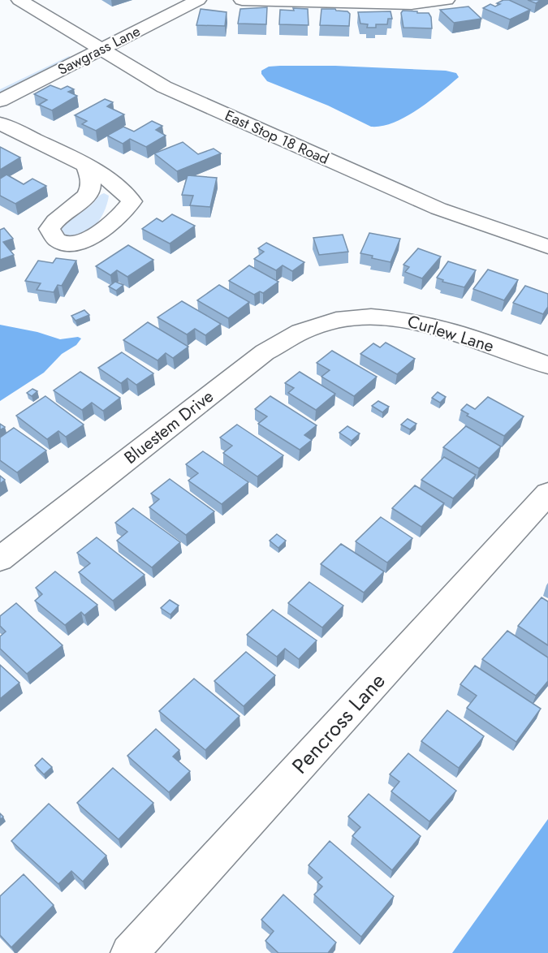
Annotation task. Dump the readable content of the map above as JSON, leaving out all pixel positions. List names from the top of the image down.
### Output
{
  "streets": {
    "street": [
      "Sawgrass Lane",
      "East Stop 18 Road",
      "Curlew Lane",
      "Bluestem Drive",
      "Pencross Lane"
    ]
  },
  "crossings": [
    ["Sawgrass Lane", "East Stop 18 Road"],
    ["Curlew Lane", "Bluestem Drive"]
  ]
}
